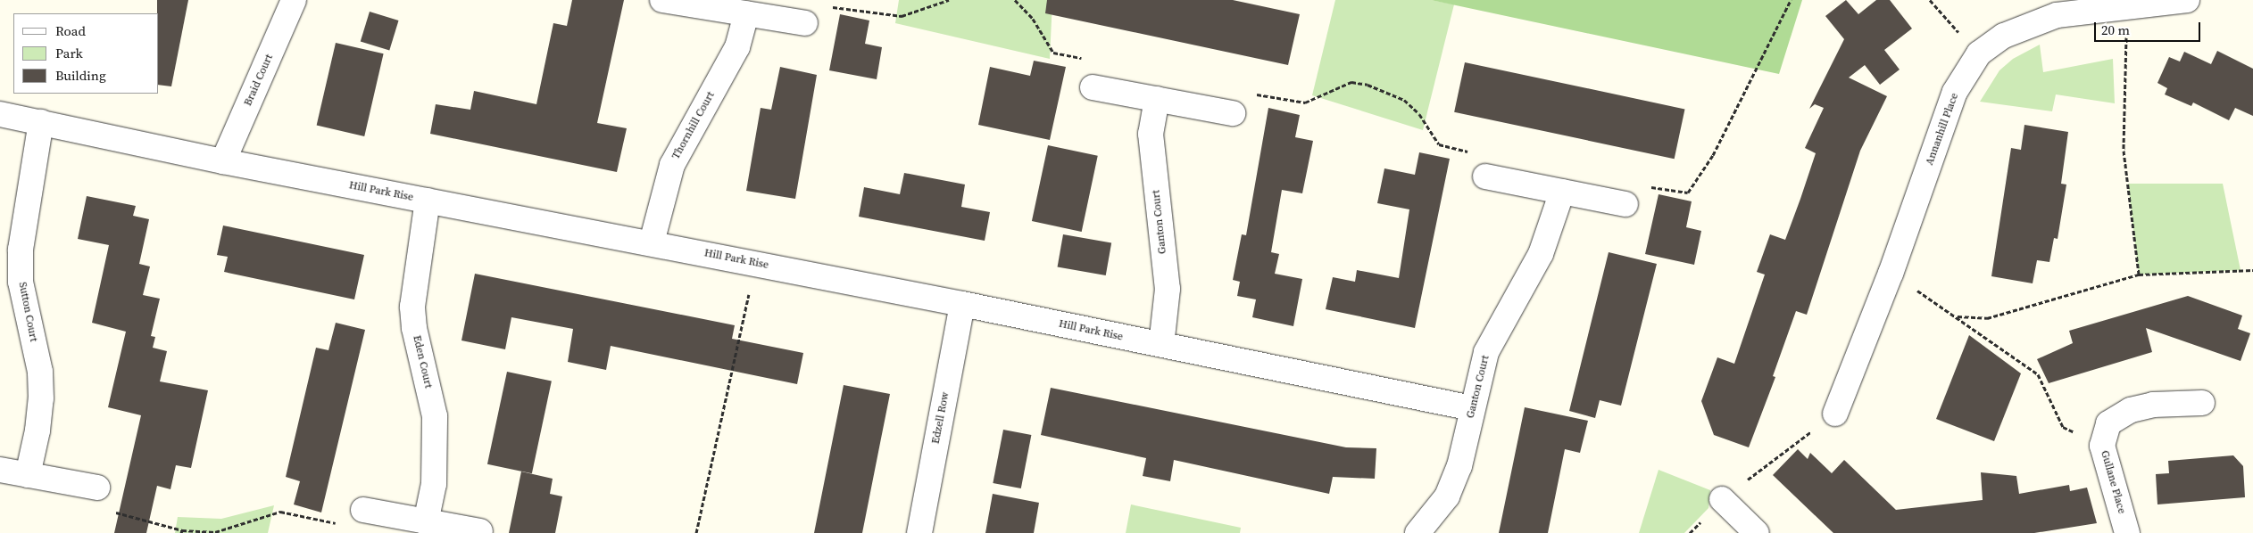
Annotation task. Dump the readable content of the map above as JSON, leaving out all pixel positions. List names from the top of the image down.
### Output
{
  "streets": {
    "street": [
      "Braid Court",
      "Thornhill Court",
      "Annanhill Place",
      "Hill Park Rise",
      "Ganton Court",
      "Sutton Court",
      "Eden Court",
      "Edzell Row",
      "Gullane Place"
    ]
  },
  "crossings": [
    ["Braid Court", "Hill Park Rise"],
    ["Thornhill Court", "Hill Park Rise"],
    ["Hill Park Rise", "Ganton Court"],
    ["Hill Park Rise", "Sutton Court"],
    ["Hill Park Rise", "Eden Court"],
    ["Hill Park Rise", "Edzell Row"]
  ],
  "legend": ["Road", "Park", "Building"],
  "scale_bar": "20 m"
}
